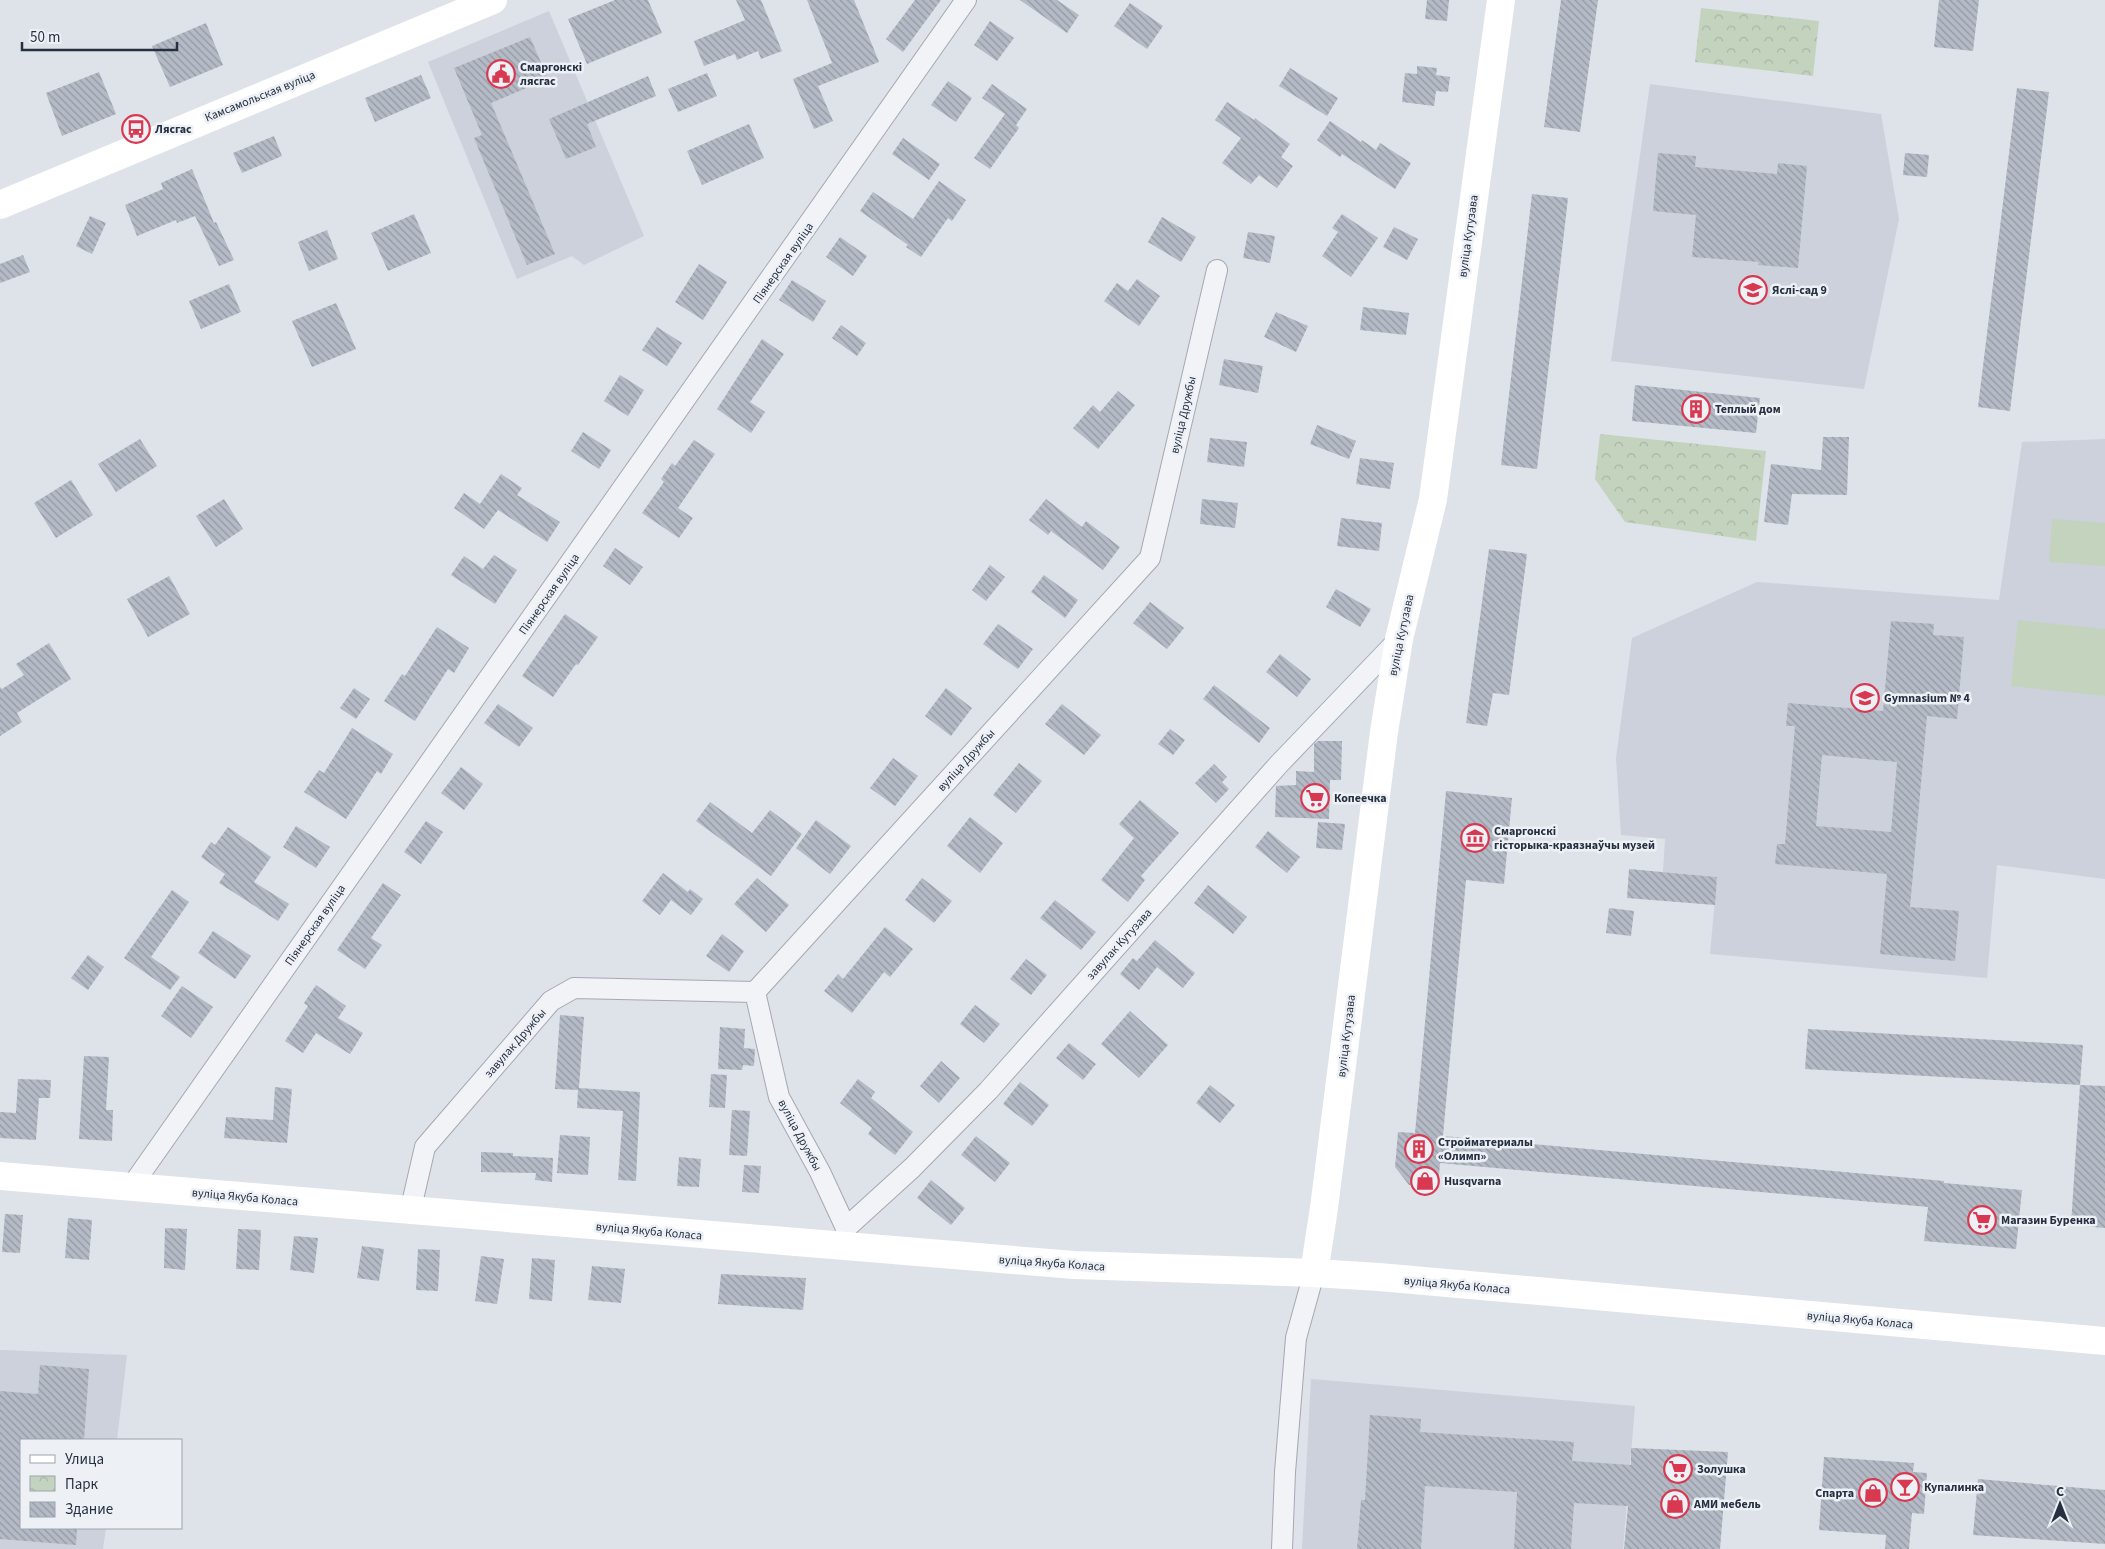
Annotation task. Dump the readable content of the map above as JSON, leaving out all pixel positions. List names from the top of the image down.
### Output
{
  "streets": {
    "main road": ["Камсамольская вуліца", "вуліца Кутузава", "вуліца Якуба Коласа"],
    "street": [
      "Піянерская вуліца",
      "вуліца Дружбы",
      "завулак Кутузава",
      "завулак Дружбы"
    ]
  },
  "crossings": [
    ["вуліца Кутузава", "завулак Кутузава"],
    ["вуліца Кутузава", "вуліца Якуба Коласа"],
    ["Піянерская вуліца", "вуліца Якуба Коласа"],
    ["вуліца Дружбы", "завулак Кутузава"],
    ["вуліца Дружбы", "завулак Дружбы"],
    ["вуліца Дружбы", "вуліца Якуба Коласа"],
    ["завулак Кутузава", "вуліца Якуба Коласа"],
    ["завулак Дружбы", "вуліца Якуба Коласа"]
  ],
  "places": {
    "public building": ["Смаргонскі лясгас"],
    "bus stop": ["Лясгас"],
    "school or university": ["Яслі-сад 9", "Gymnasium № 4"],
    "building": ["Теплый дом", "Стройматериалы «Олимп»"],
    "supermarket": ["Копеечка", "Магазин Буренка", "Золушка"],
    "museum": ["Смаргонскі гісторыка-краязнаўчы музей"],
    "shop": ["Husqvarna", "Спарта", "АМИ мебель"],
    "bar": ["Купалинка"]
  },
  "legend": ["Улица", "Парк", "Здание"],
  "scale_bar": "50 m",
  "north": "top"
}
